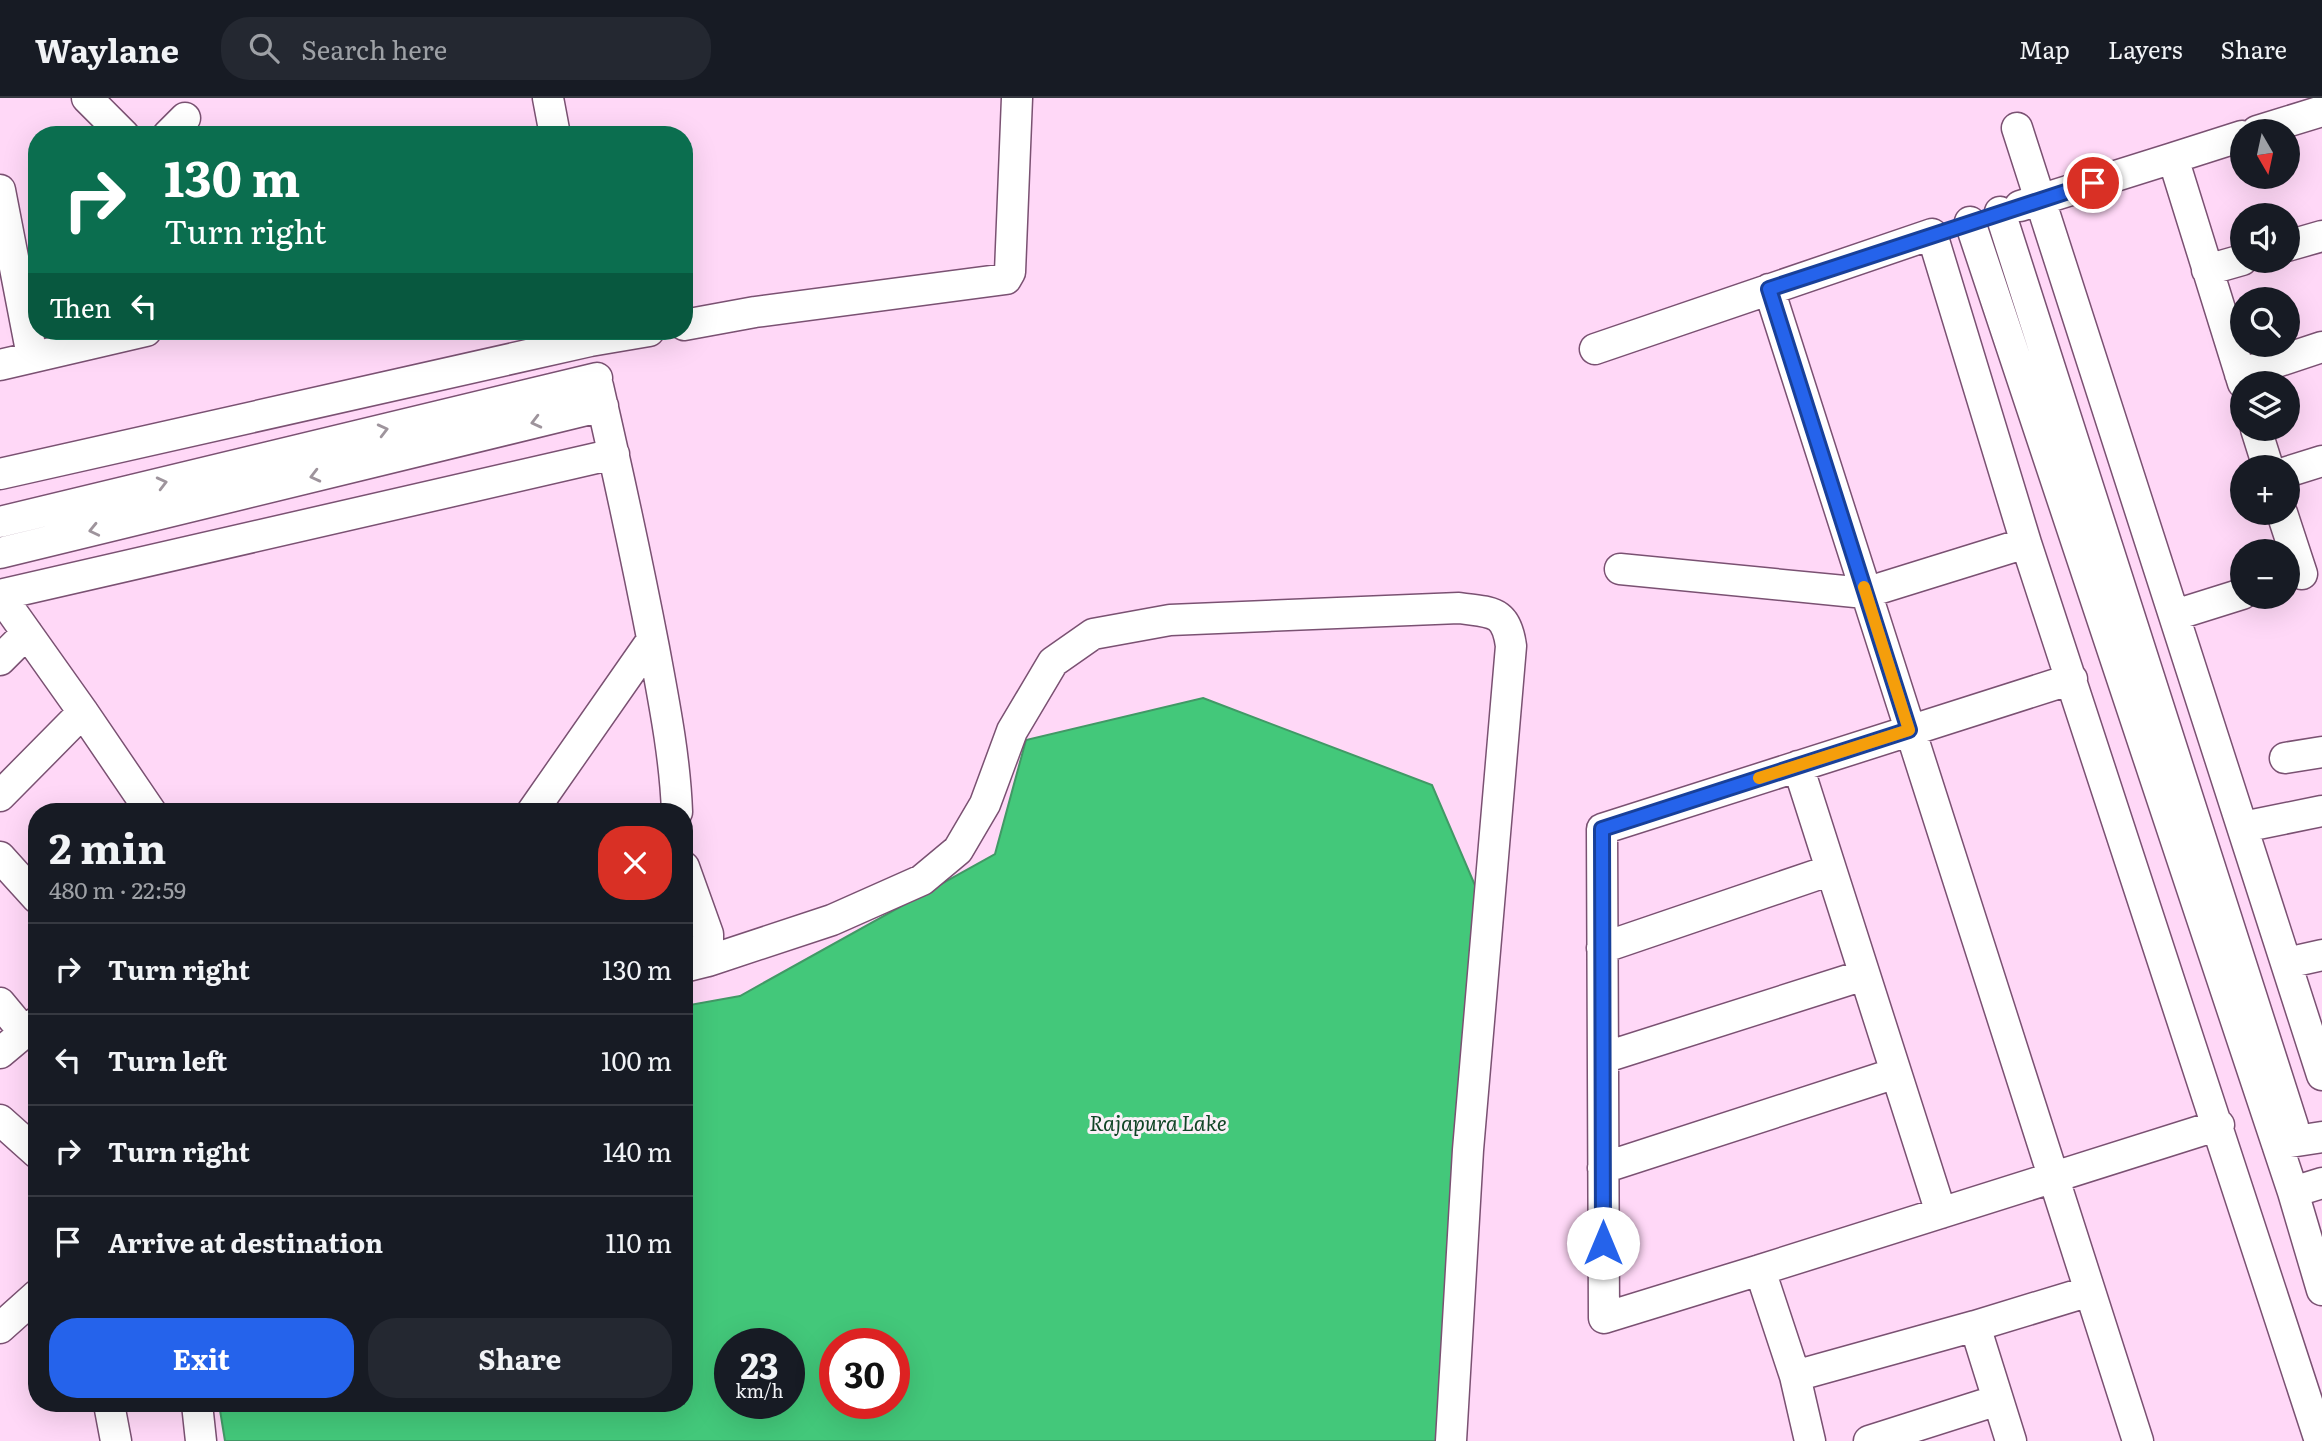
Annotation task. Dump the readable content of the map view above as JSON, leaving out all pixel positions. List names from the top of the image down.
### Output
{
  "water": ["Rajapura Lake"],
  "north": "bottom",
  "page": {
    "header": "Waylane",
    "search": "Search here",
    "nav": ["Map", "Layers", "Share"],
    "map_buttons": ["+", "−"],
    "turn": ["130 m", "Turn right"],
    "then": "Then",
    "heading": ["2 min", "480 m · 22:59"],
    "list": [
      {
        "name": "Turn right",
        "value": "130 m"
      },
      {
        "name": "Turn left",
        "value": "100 m"
      },
      {
        "name": "Turn right",
        "value": "140 m"
      },
      {
        "name": "Arrive at destination",
        "value": "110 m"
      }
    ],
    "buttons": ["Exit", "Share"],
    "speed": "23 km/h",
    "limit": "30"
  }
}
